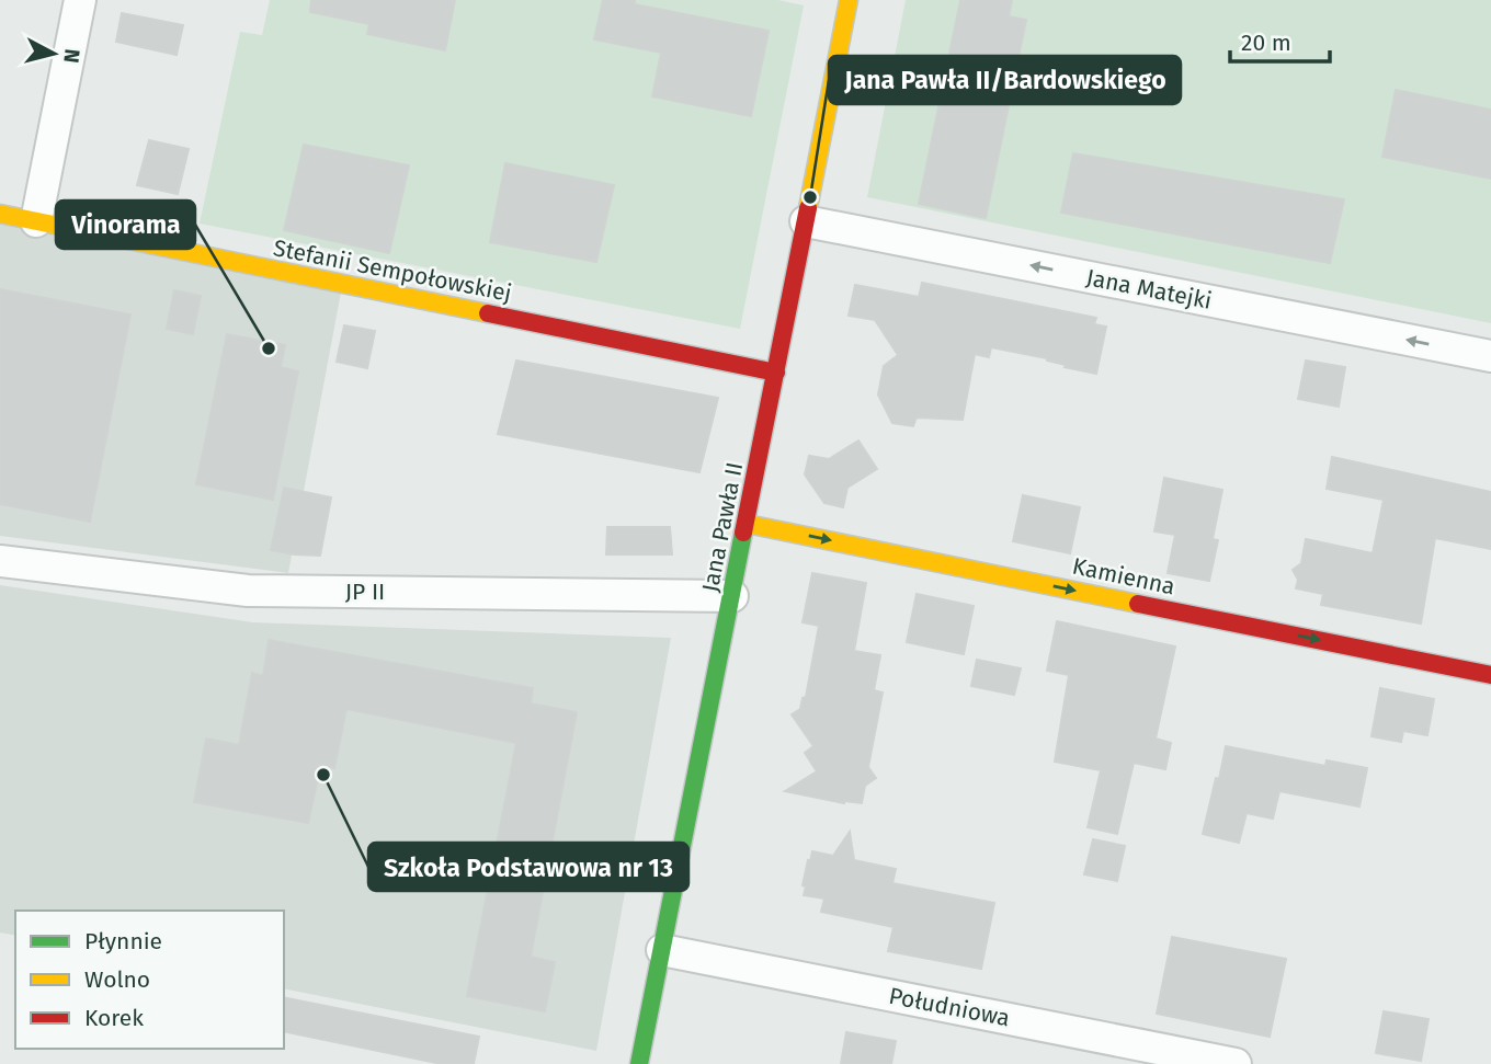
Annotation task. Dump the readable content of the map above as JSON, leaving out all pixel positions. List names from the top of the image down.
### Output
{
  "streets": {
    "street": [
      "Stefanii Sempołowskiej",
      "Jana Matejki",
      "Jana Pawła II",
      "Kamienna",
      "JP II",
      "Południowa"
    ]
  },
  "crossings": [
    ["Stefanii Sempołowskiej", "Jana Pawła II"],
    ["Jana Matejki", "Jana Pawła II"],
    ["Jana Pawła II", "Kamienna"],
    ["Jana Pawła II", "JP II"],
    ["Jana Pawła II", "Południowa"]
  ],
  "one_way": ["Jana Matejki", "Kamienna"],
  "places": ["Jana Pawła II/Bardowskiego", "Vinorama", "Szkoła Podstawowa nr 13"],
  "legend": ["Płynnie", "Wolno", "Korek"],
  "scale_bar": "20 m",
  "north": "right"
}
